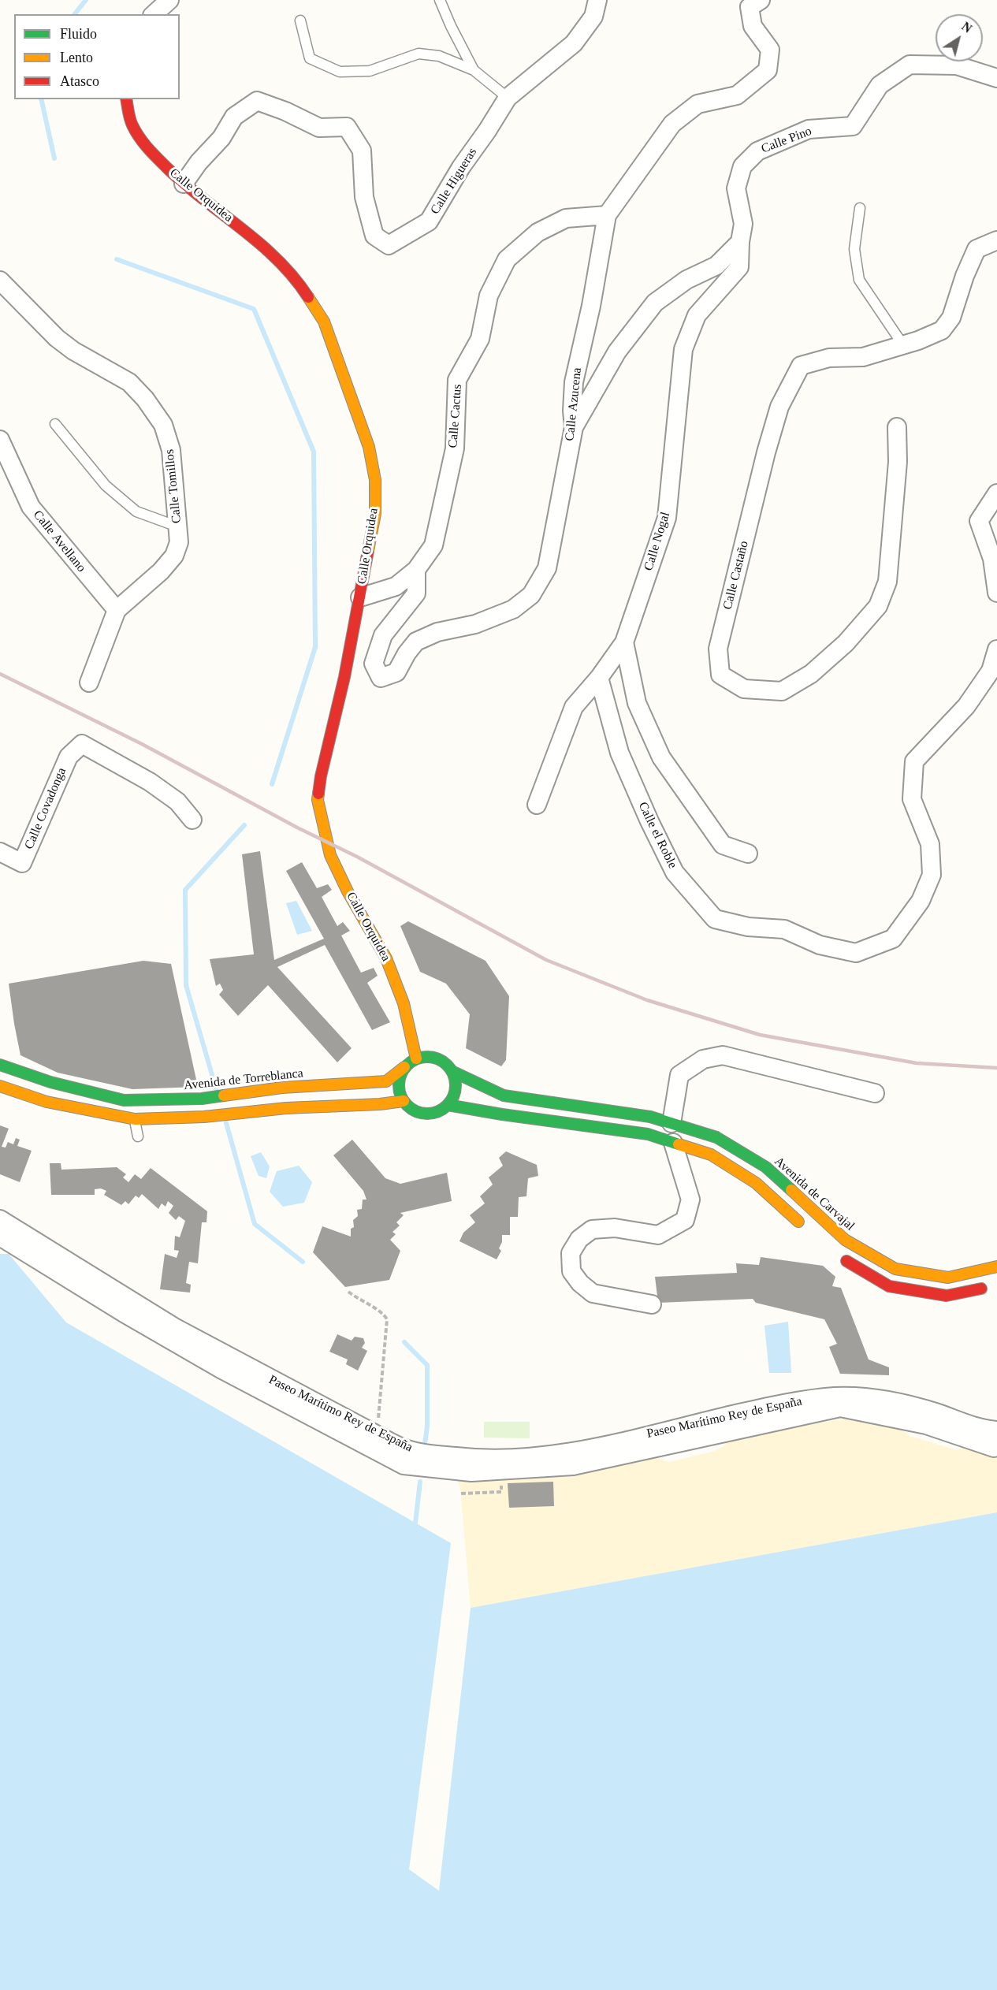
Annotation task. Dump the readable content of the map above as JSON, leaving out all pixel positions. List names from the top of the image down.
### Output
{
  "streets": {
    "main road": ["Calle Orquidea", "Avenida de Torreblanca", "Avenida de Carvajal"],
    "street": [
      "Calle Pino",
      "Calle Higueras",
      "Calle Azucena",
      "Calle Cactus",
      "Calle Tomillos",
      "Calle Avellano",
      "Calle Nogal",
      "Calle Castaño",
      "Calle Covadonga",
      "Calle el Roble",
      "Paseo Marítimo Rey de España"
    ]
  },
  "crossings": [
    ["Calle Pino", "Calle Nogal"],
    ["Calle Higueras", "Calle Orquidea"],
    ["Calle Orquidea", "Calle Cactus"],
    ["Calle Orquidea", "Avenida de Torreblanca"],
    ["Calle Orquidea", "Avenida de Carvajal"],
    ["Calle Azucena", "Calle Cactus"],
    ["Calle Tomillos", "Calle Avellano"],
    ["Calle Nogal", "Calle el Roble"],
    ["Avenida de Torreblanca", "Avenida de Carvajal"]
  ],
  "legend": ["Fluido", "Lento", "Atasco"],
  "north": "top right"
}
